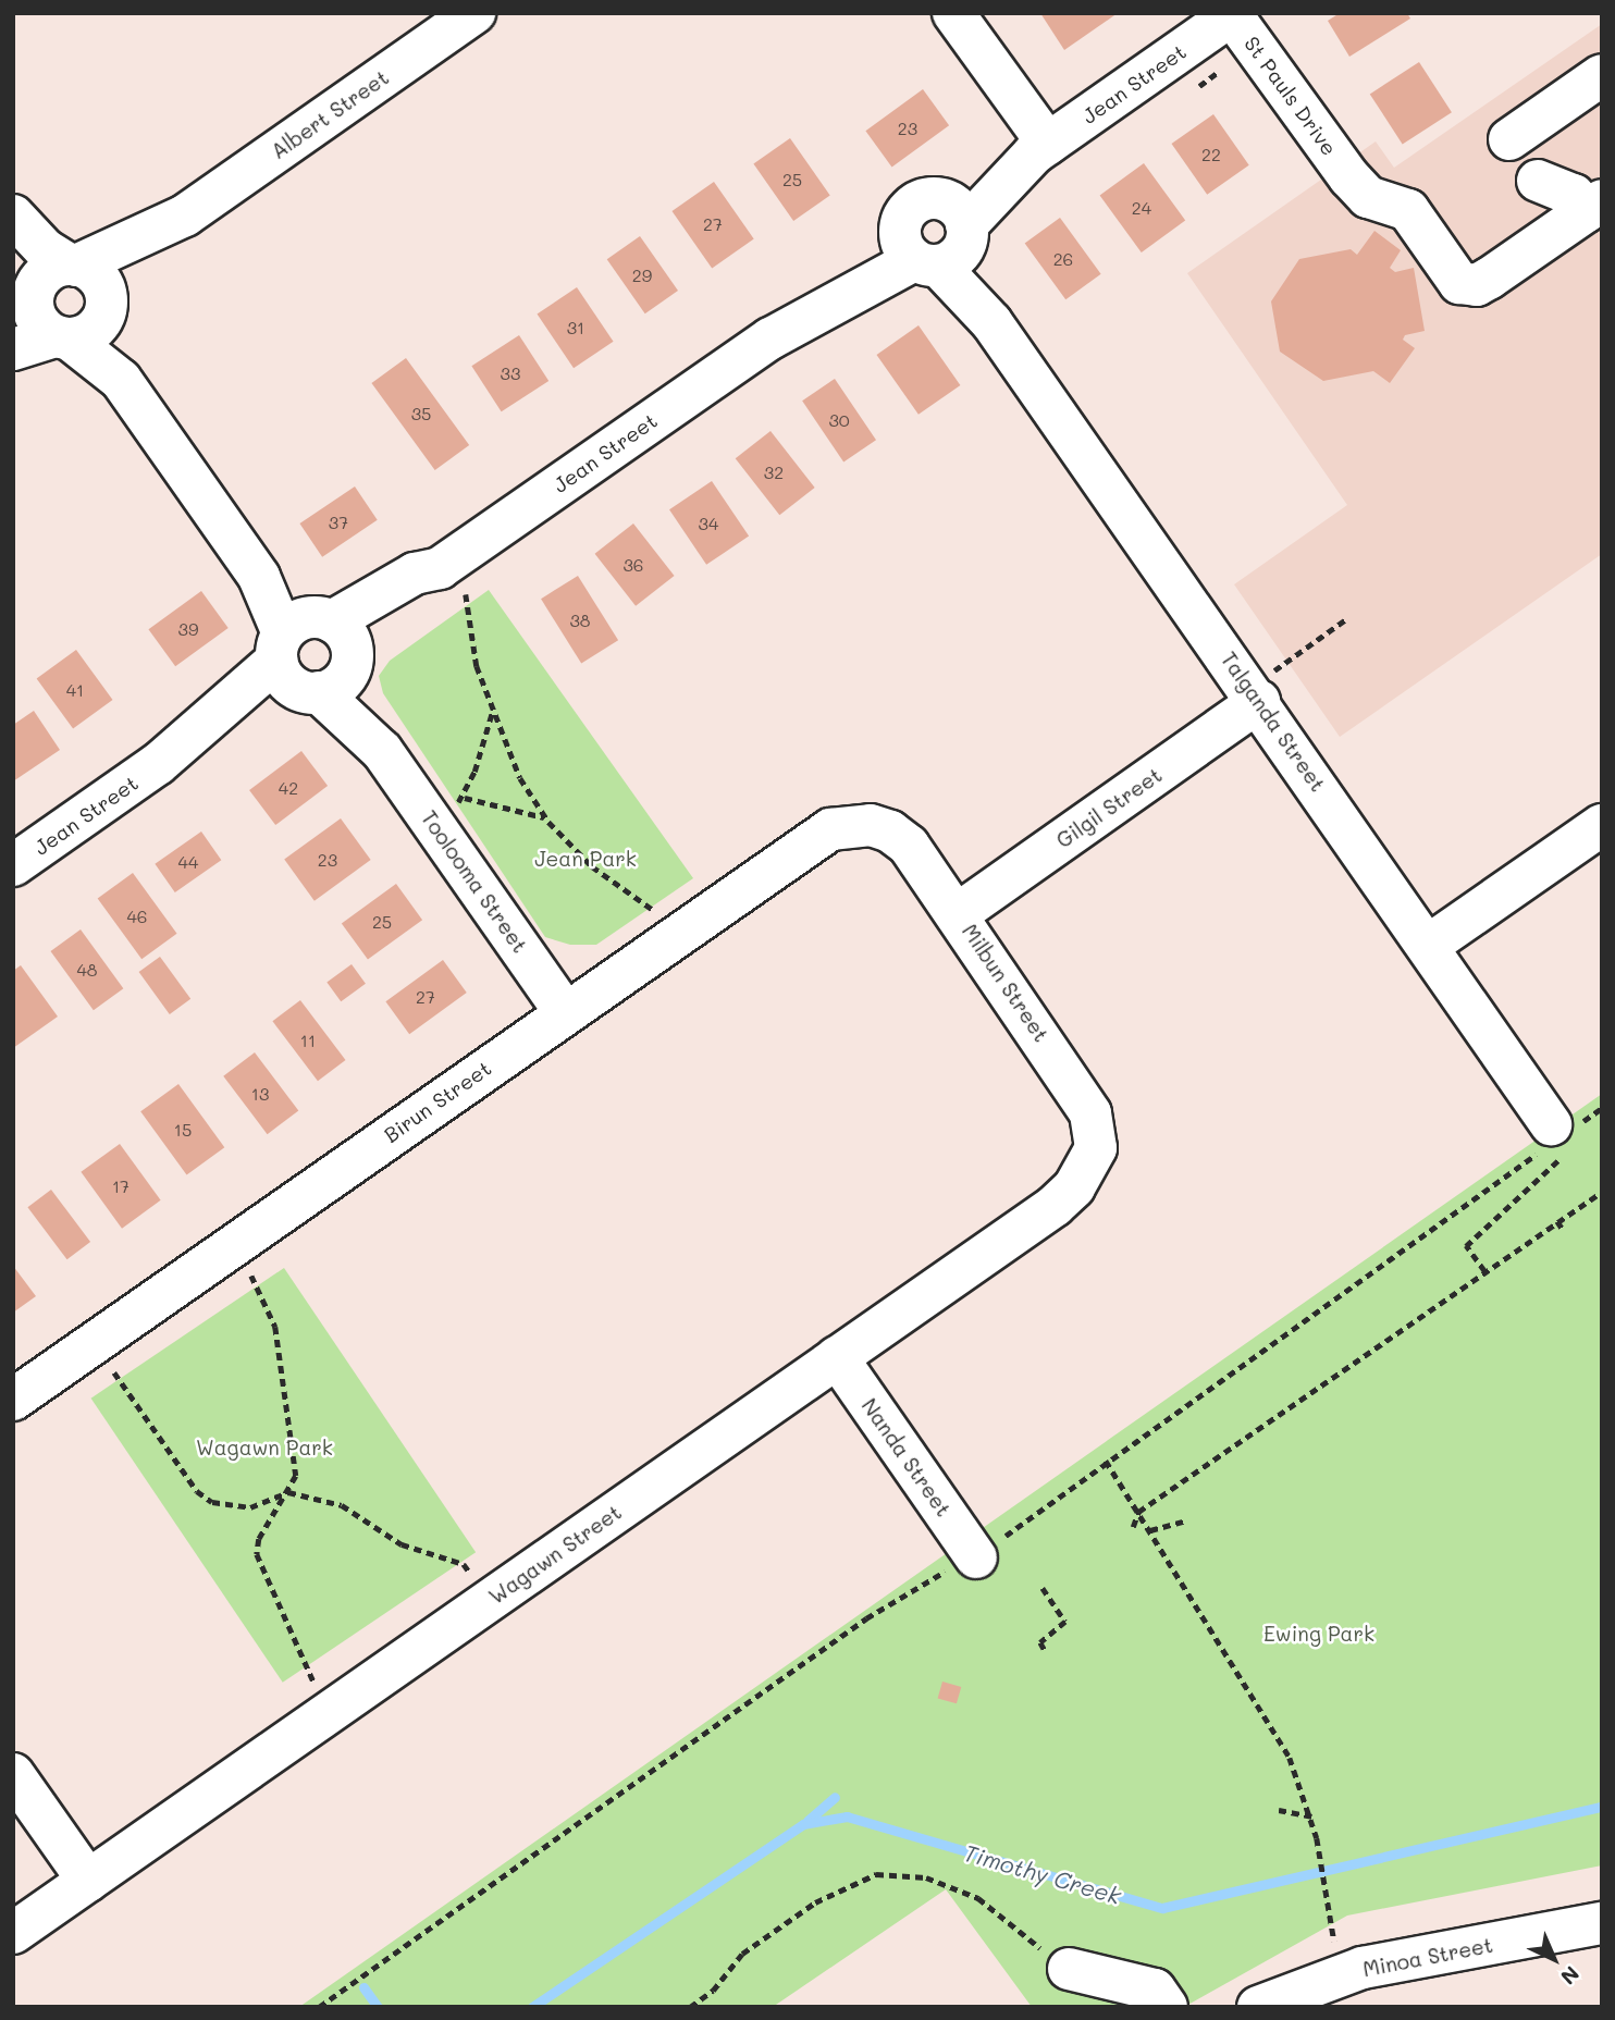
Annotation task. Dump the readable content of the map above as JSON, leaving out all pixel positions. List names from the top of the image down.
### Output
{
  "streets": {
    "street": [
      "Jean Street",
      "St Pauls Drive",
      "Albert Street",
      "Talganda Street",
      "Gilgil Street",
      "Toolooma Street",
      "Milbun Street",
      "Birun Street",
      "Nanda Street",
      "Wagawn Street",
      "Minoa Street"
    ]
  },
  "crossings": [
    ["Jean Street", "St Pauls Drive"],
    ["Jean Street", "Talganda Street"],
    ["Jean Street", "Toolooma Street"],
    ["Albert Street", "Toolooma Street"],
    ["Talganda Street", "Gilgil Street"],
    ["Gilgil Street", "Milbun Street"],
    ["Toolooma Street", "Birun Street"],
    ["Milbun Street", "Birun Street"],
    ["Milbun Street", "Wagawn Street"],
    ["Nanda Street", "Wagawn Street"]
  ],
  "water": ["Timothy Creek"],
  "parks": ["Jean Park", "Wagawn Park", "Ewing Park"],
  "house_numbers": [
    "23",
    "22",
    "25",
    "24",
    "27",
    "26",
    "29",
    "31",
    "33",
    "35",
    "30",
    "32",
    "37",
    "34",
    "36",
    "38",
    "39",
    "41",
    "42",
    "23",
    "44",
    "46",
    "25",
    "48",
    "27",
    "11",
    "13",
    "15",
    "17"
  ],
  "north": "bottom right"
}
